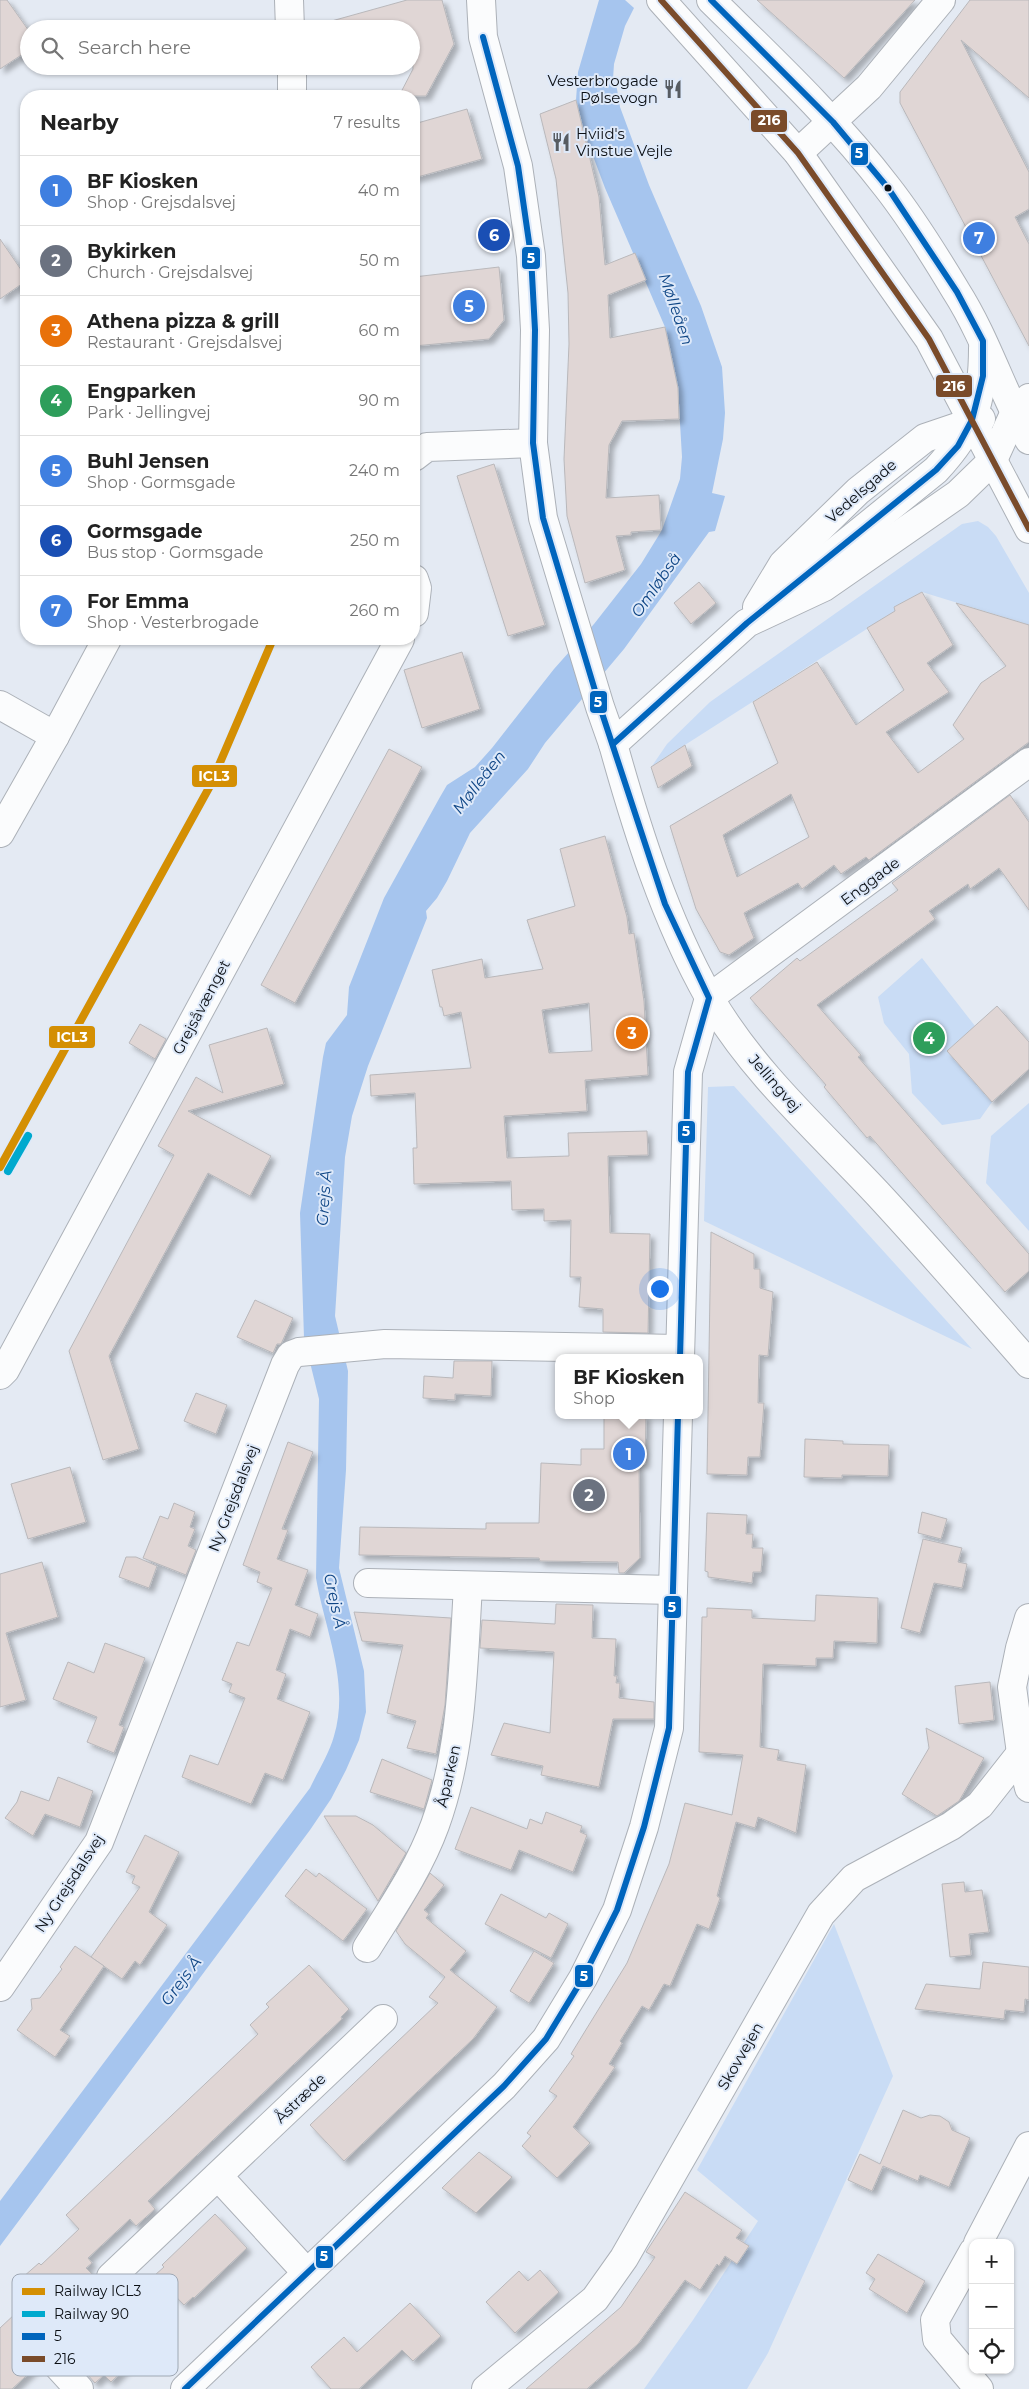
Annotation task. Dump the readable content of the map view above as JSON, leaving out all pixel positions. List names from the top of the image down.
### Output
{
  "streets": {
    "street": [
      "Enggade",
      "Grejsåvænget",
      "Jellingvej",
      "Ny Grejsdalsvej",
      "Åparken",
      "Skovvejen",
      "Åstræde"
    ]
  },
  "crossings": [
    ["Enggade", "Jellingvej"]
  ],
  "water": ["Mølleåen", "Omløbså", "Grejs Å"],
  "places": {
    "restaurant": ["Vesterbrogade Pølsevogn", "Hviid's Vinstue Vejle"]
  },
  "lines": [
    "transit line 5",
    "transit line 216",
    "rail line ICL3",
    "rail line 90"
  ],
  "legend": [
    "Railway ICL3",
    "Railway 90",
    "5",
    "216"
  ],
  "page": {
    "search": "Search here",
    "heading": ["Nearby", "7 results"],
    "list": [
      {
        "mark": "1",
        "name": "BF Kiosken",
        "note": "Shop · Grejsdalsvej",
        "value": "40 m"
      },
      {
        "mark": "2",
        "name": "Bykirken",
        "note": "Church · Grejsdalsvej",
        "value": "50 m"
      },
      {
        "mark": "3",
        "name": "Athena pizza & grill",
        "note": "Restaurant · Grejsdalsvej",
        "value": "60 m"
      },
      {
        "mark": "4",
        "name": "Engparken",
        "note": "Park · Jellingvej",
        "value": "90 m"
      },
      {
        "mark": "5",
        "name": "Buhl Jensen",
        "note": "Shop · Gormsgade",
        "value": "240 m"
      },
      {
        "mark": "6",
        "name": "Gormsgade",
        "note": "Bus stop · Gormsgade",
        "value": "250 m"
      },
      {
        "mark": "7",
        "name": "For Emma",
        "note": "Shop · Vesterbrogade",
        "value": "260 m"
      }
    ],
    "pins": [
      "6",
      "7",
      "5",
      "3",
      "4",
      "1",
      "2"
    ],
    "popup": ["BF Kiosken", "Shop"],
    "map_buttons": ["+", "−"]
  }
}
